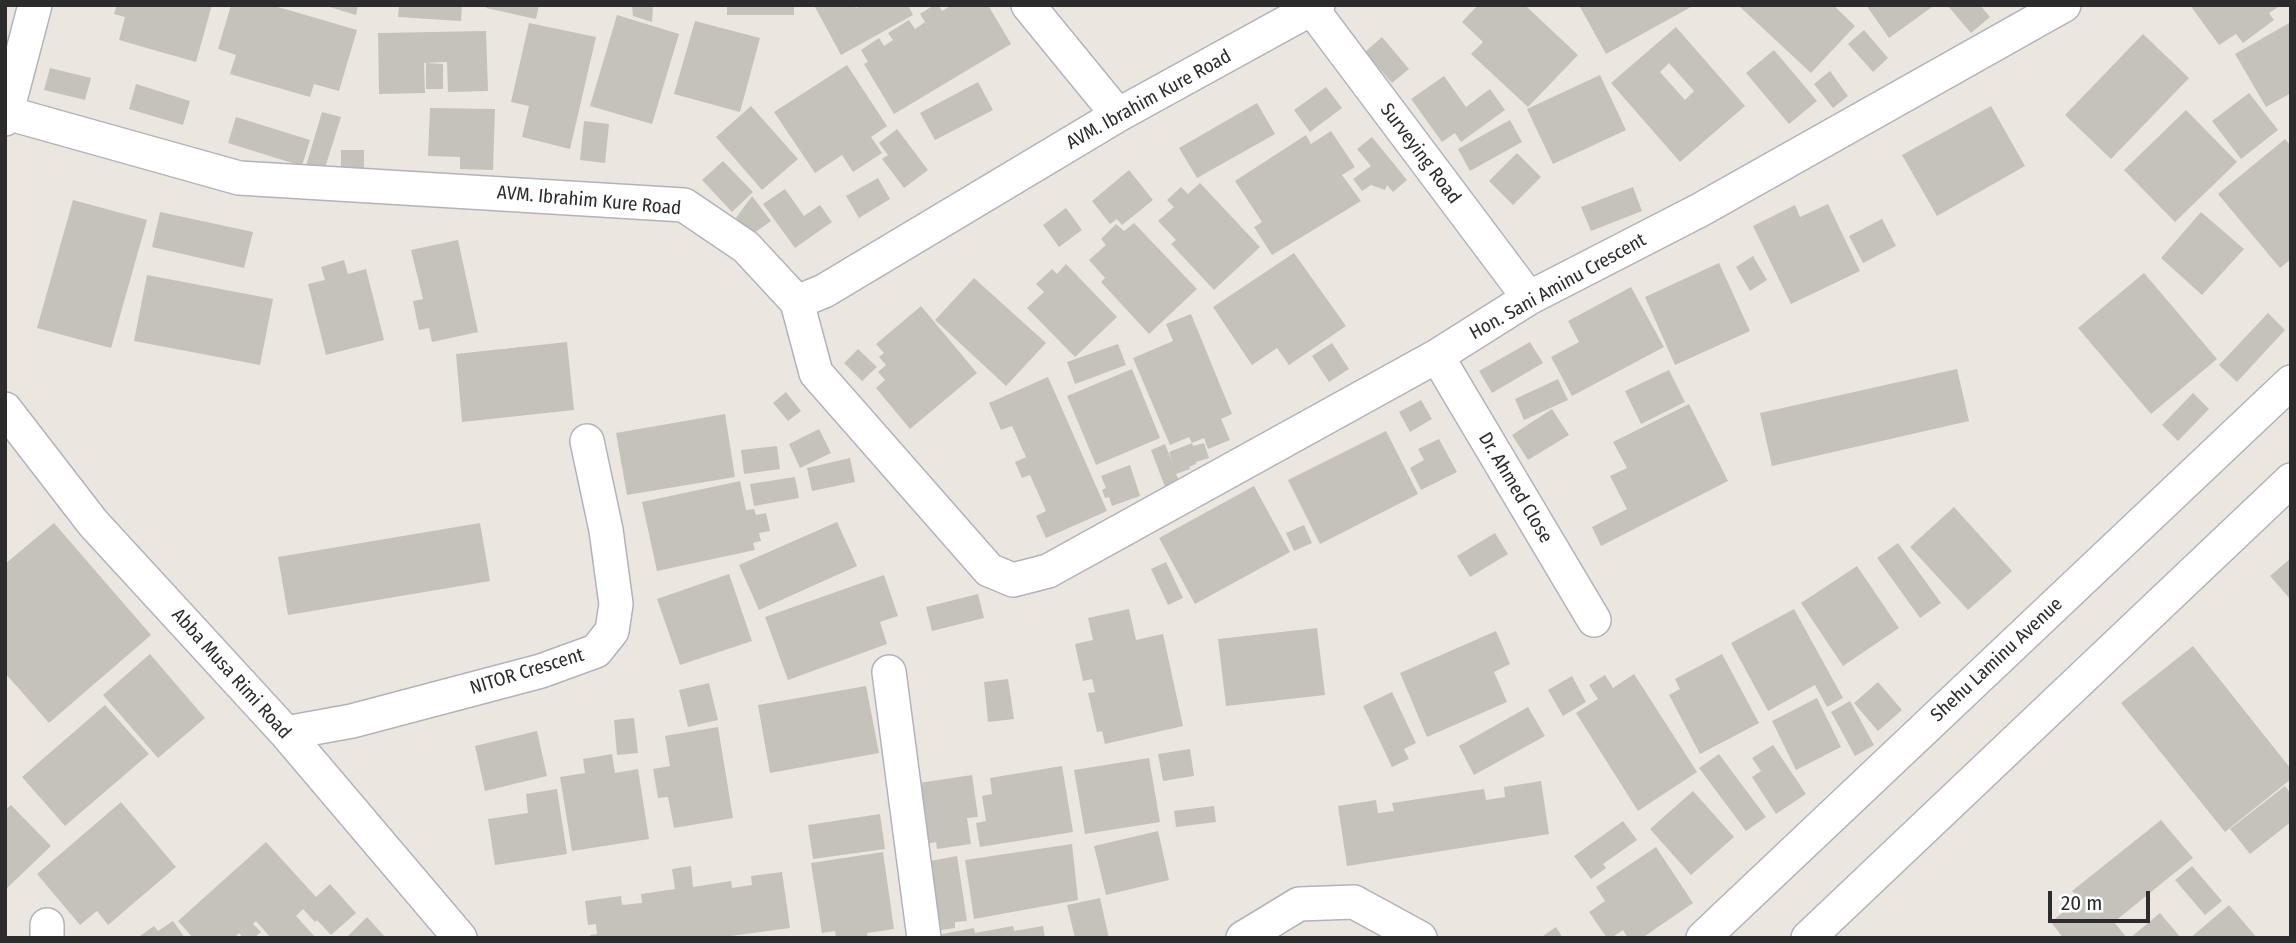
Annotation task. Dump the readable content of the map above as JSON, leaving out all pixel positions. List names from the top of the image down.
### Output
{
  "streets": {
    "street": [
      "AVM. Ibrahim Kure Road",
      "Surveying Road",
      "Hon. Sani Aminu Crescent",
      "Dr. Ahmed Close",
      "Shehu Laminu Avenue",
      "NITOR Crescent",
      "Abba Musa Rimi Road"
    ]
  },
  "crossings": [
    ["AVM. Ibrahim Kure Road", "Surveying Road"],
    ["AVM. Ibrahim Kure Road", "Hon. Sani Aminu Crescent"],
    ["Surveying Road", "Hon. Sani Aminu Crescent"],
    ["Hon. Sani Aminu Crescent", "Dr. Ahmed Close"],
    ["NITOR Crescent", "Abba Musa Rimi Road"]
  ],
  "scale_bar": "20 m"
}
